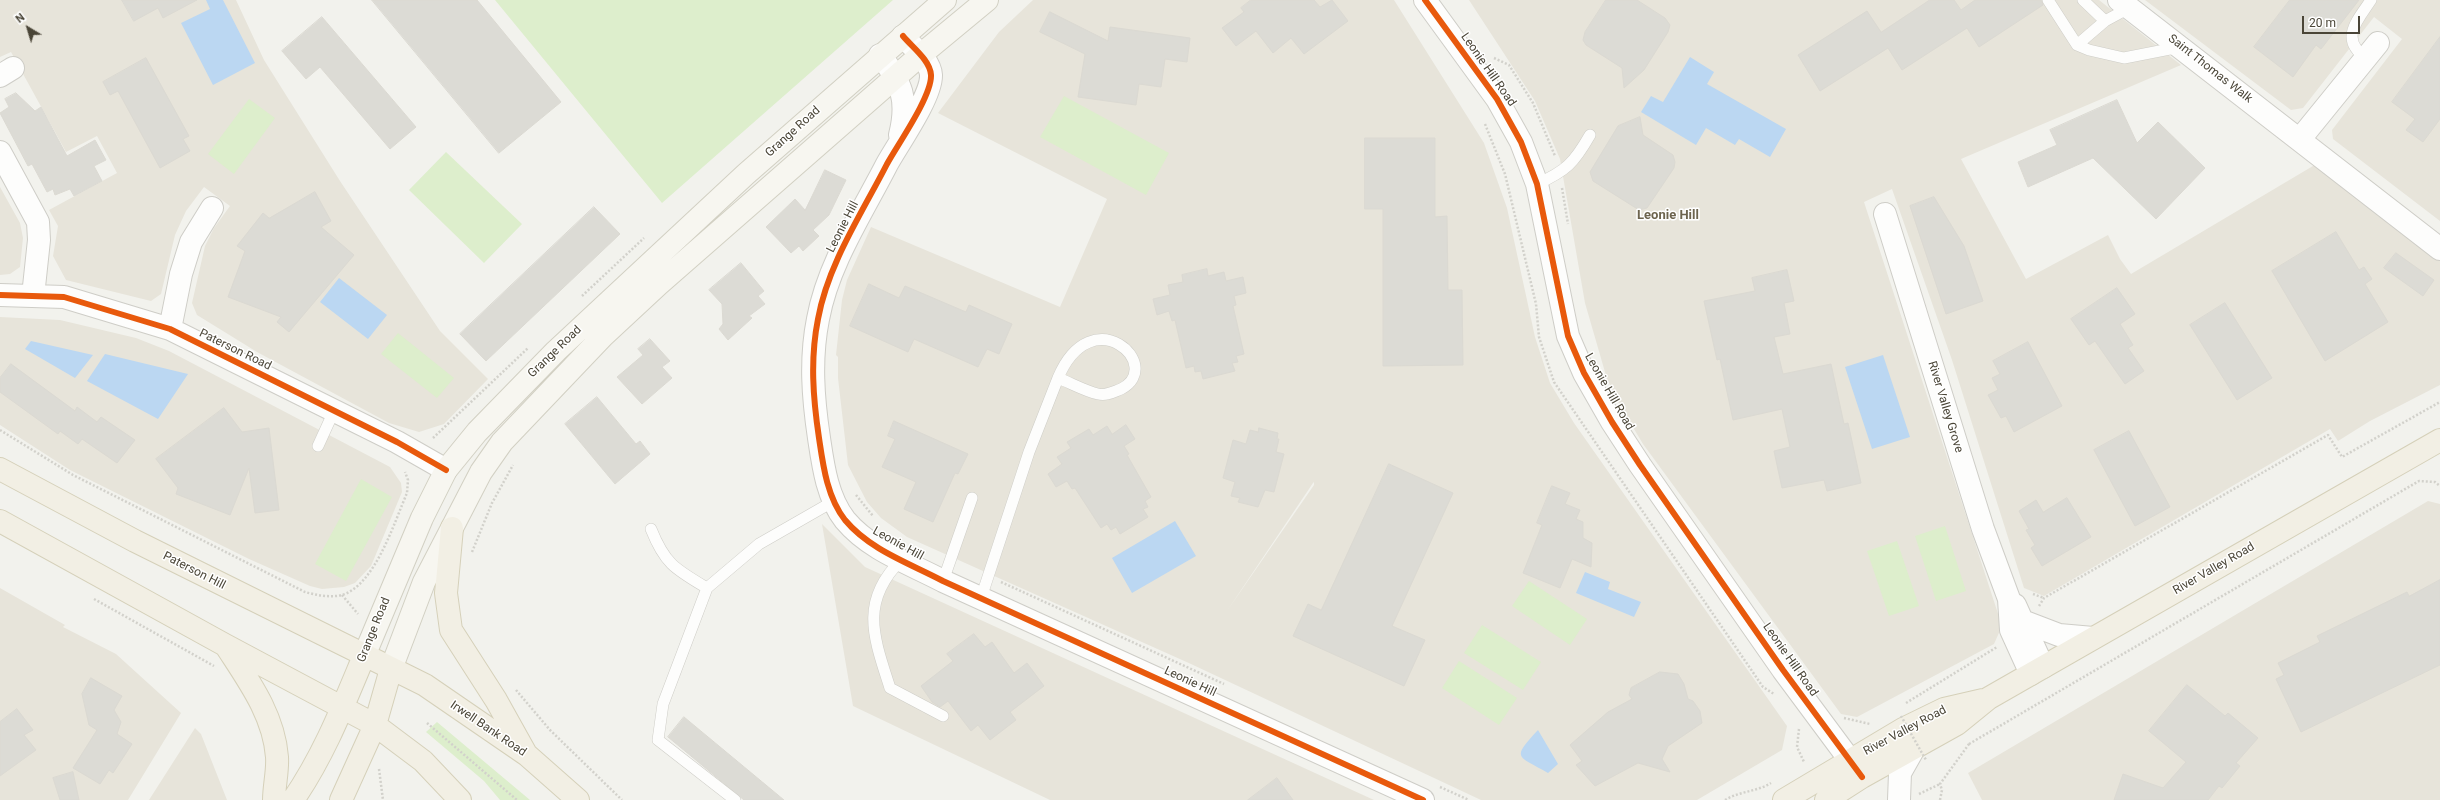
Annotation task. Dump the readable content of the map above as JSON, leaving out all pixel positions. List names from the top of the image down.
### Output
{
  "streets": {
    "main road": [
      "Grange Road",
      "River Valley Road",
      "Paterson Hill",
      "Irwell Bank Road"
    ],
    "street": [
      "Saint Thomas Walk",
      "Leonie Hill Road",
      "Leonie Hill",
      "Paterson Road",
      "River Valley Grove"
    ]
  },
  "crossings": [
    ["Leonie Hill Road", "River Valley Road"],
    ["Grange Road", "Leonie Hill"],
    ["Grange Road", "Paterson Road"],
    ["Grange Road", "Paterson Hill"],
    ["Grange Road", "Irwell Bank Road"],
    ["River Valley Grove", "River Valley Road"],
    ["Paterson Hill", "Irwell Bank Road"]
  ],
  "districts": ["Leonie Hill"],
  "scale_bar": "20 m",
  "north": "top left"
}
